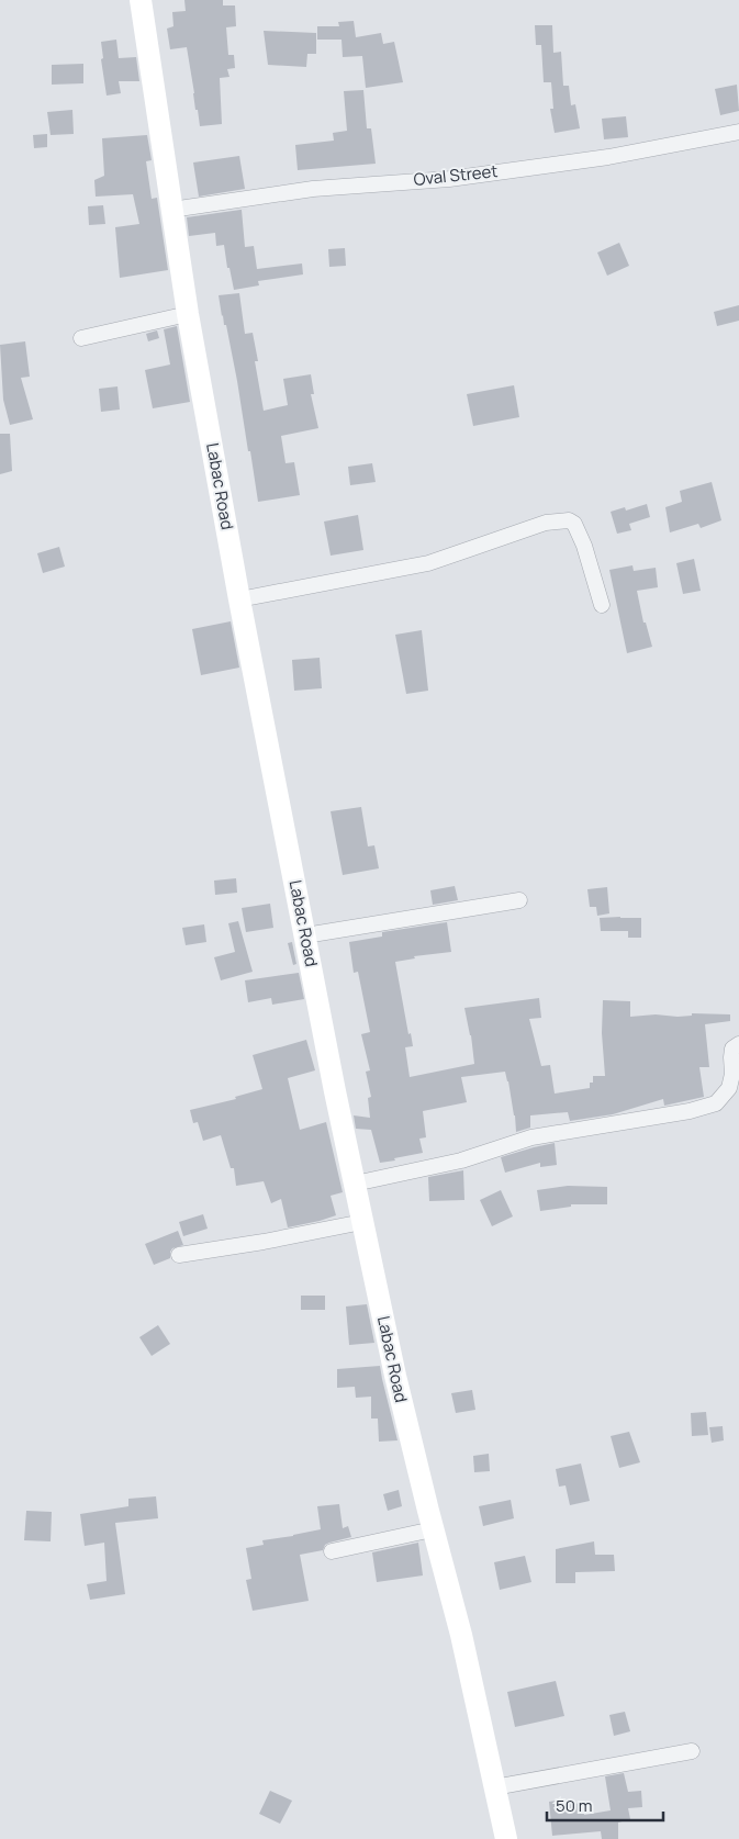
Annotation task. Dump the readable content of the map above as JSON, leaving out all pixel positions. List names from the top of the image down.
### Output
{
  "streets": {
    "street": ["Oval Street", "Labac Road"]
  },
  "crossings": [
    ["Oval Street", "Labac Road"]
  ],
  "scale_bar": "50 m"
}
